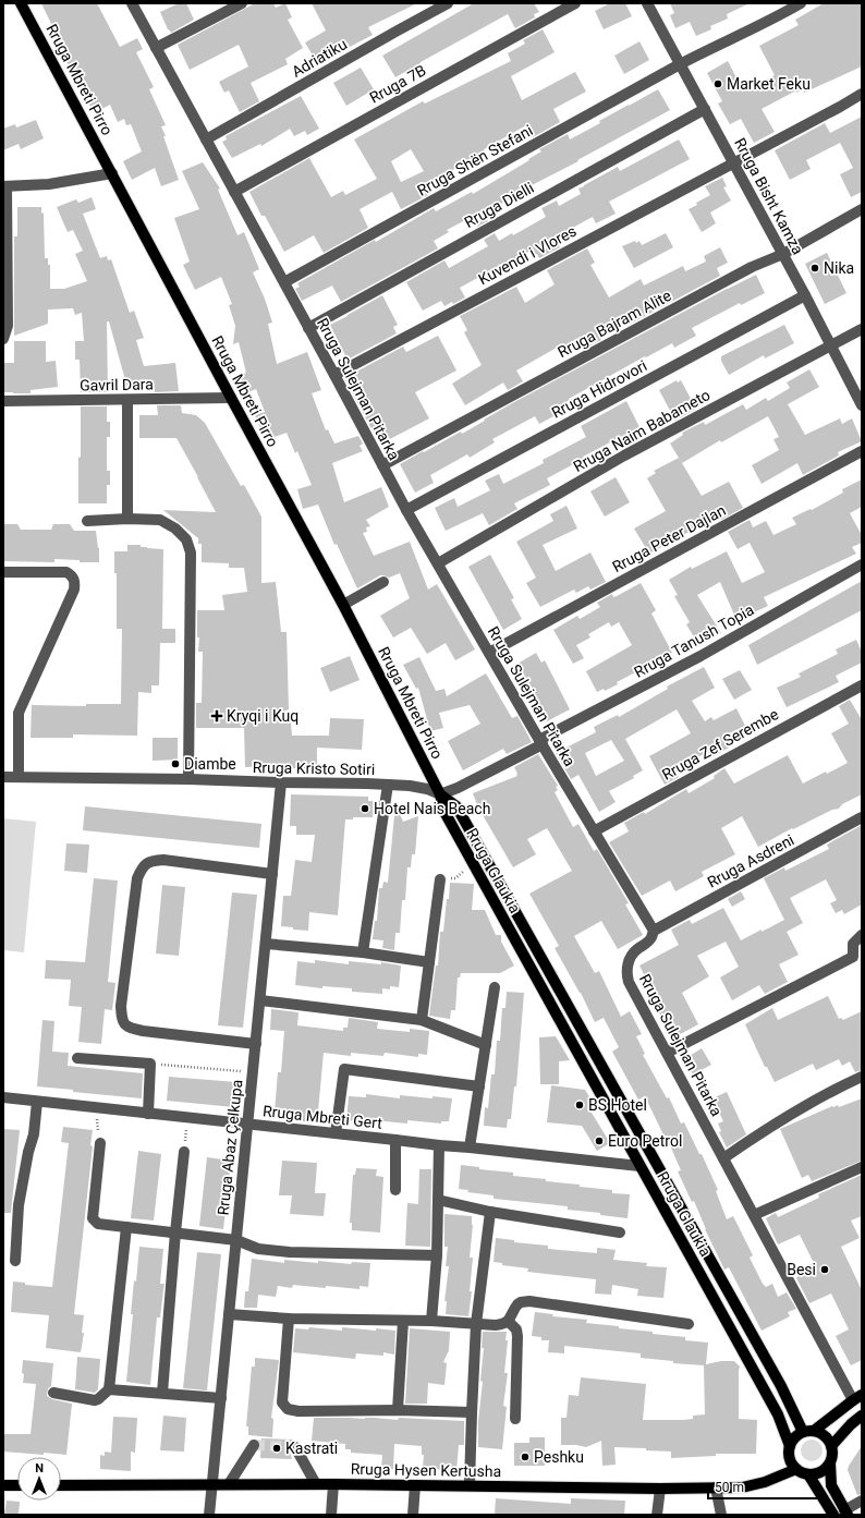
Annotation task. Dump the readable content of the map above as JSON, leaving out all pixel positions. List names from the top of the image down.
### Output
{
  "streets": {
    "main road": ["Rruga Mbreti Pirro", "Rruga Glaukia", "Rruga Hysen Kertusha"],
    "street": [
      "Adriatiku",
      "Rruga 7B",
      "Rruga Shën Stefani",
      "Rruga Bisht Kamza",
      "Rruga Dielli",
      "Kuvendi i Vlores",
      "Rruga Bajram Alite",
      "Gavril Dara",
      "Rruga Sulejman Pitarka",
      "Rruga Hidrovori",
      "Rruga Naim Babameto",
      "Rruga Peter Dajlan",
      "Rruga Tanush Topia",
      "Rruga Zef Serembe",
      "Rruga Kristo Sotiri",
      "Rruga Asdreni",
      "Rruga Mbreti Gert",
      "Rruga Abaz Çelkupa"
    ]
  },
  "crossings": [
    ["Adriatiku", "Rruga Sulejman Pitarka"],
    ["Rruga Mbreti Pirro", "Gavril Dara"],
    ["Rruga Mbreti Pirro", "Rruga Tanush Topia"],
    ["Rruga Mbreti Pirro", "Rruga Kristo Sotiri"],
    ["Rruga Mbreti Pirro", "Rruga Glaukia"],
    ["Rruga 7B", "Rruga Sulejman Pitarka"],
    ["Rruga Shën Stefani", "Rruga Bisht Kamza"],
    ["Rruga Shën Stefani", "Rruga Sulejman Pitarka"],
    ["Rruga Bisht Kamza", "Rruga Dielli"],
    ["Rruga Bisht Kamza", "Kuvendi i Vlores"],
    ["Rruga Bisht Kamza", "Rruga Bajram Alite"],
    ["Rruga Bisht Kamza", "Rruga Hidrovori"],
    ["Rruga Bisht Kamza", "Rruga Naim Babameto"],
    ["Rruga Dielli", "Rruga Sulejman Pitarka"],
    ["Kuvendi i Vlores", "Rruga Sulejman Pitarka"],
    ["Rruga Bajram Alite", "Rruga Sulejman Pitarka"],
    ["Rruga Sulejman Pitarka", "Rruga Hidrovori"],
    ["Rruga Sulejman Pitarka", "Rruga Naim Babameto"],
    ["Rruga Sulejman Pitarka", "Rruga Peter Dajlan"],
    ["Rruga Sulejman Pitarka", "Rruga Tanush Topia"],
    ["Rruga Sulejman Pitarka", "Rruga Zef Serembe"],
    ["Rruga Sulejman Pitarka", "Rruga Asdreni"],
    ["Rruga Tanush Topia", "Rruga Kristo Sotiri"],
    ["Rruga Tanush Topia", "Rruga Glaukia"],
    ["Rruga Kristo Sotiri", "Rruga Glaukia"],
    ["Rruga Kristo Sotiri", "Rruga Abaz Çelkupa"],
    ["Rruga Glaukia", "Rruga Mbreti Gert"],
    ["Rruga Glaukia", "Rruga Hysen Kertusha"],
    ["Rruga Mbreti Gert", "Rruga Abaz Çelkupa"],
    ["Rruga Abaz Çelkupa", "Rruga Hysen Kertusha"]
  ],
  "places": {
    "other": [
      "Market Feku",
      "Nika",
      "Diambe",
      "Hotel Nais Beach",
      "BS Hotel",
      "Euro Petrol",
      "Besi",
      "Kastrati",
      "Peshku"
    ],
    "health": ["Kryqi i Kuq"]
  },
  "scale_bar": "50 m",
  "north": "top"
}
